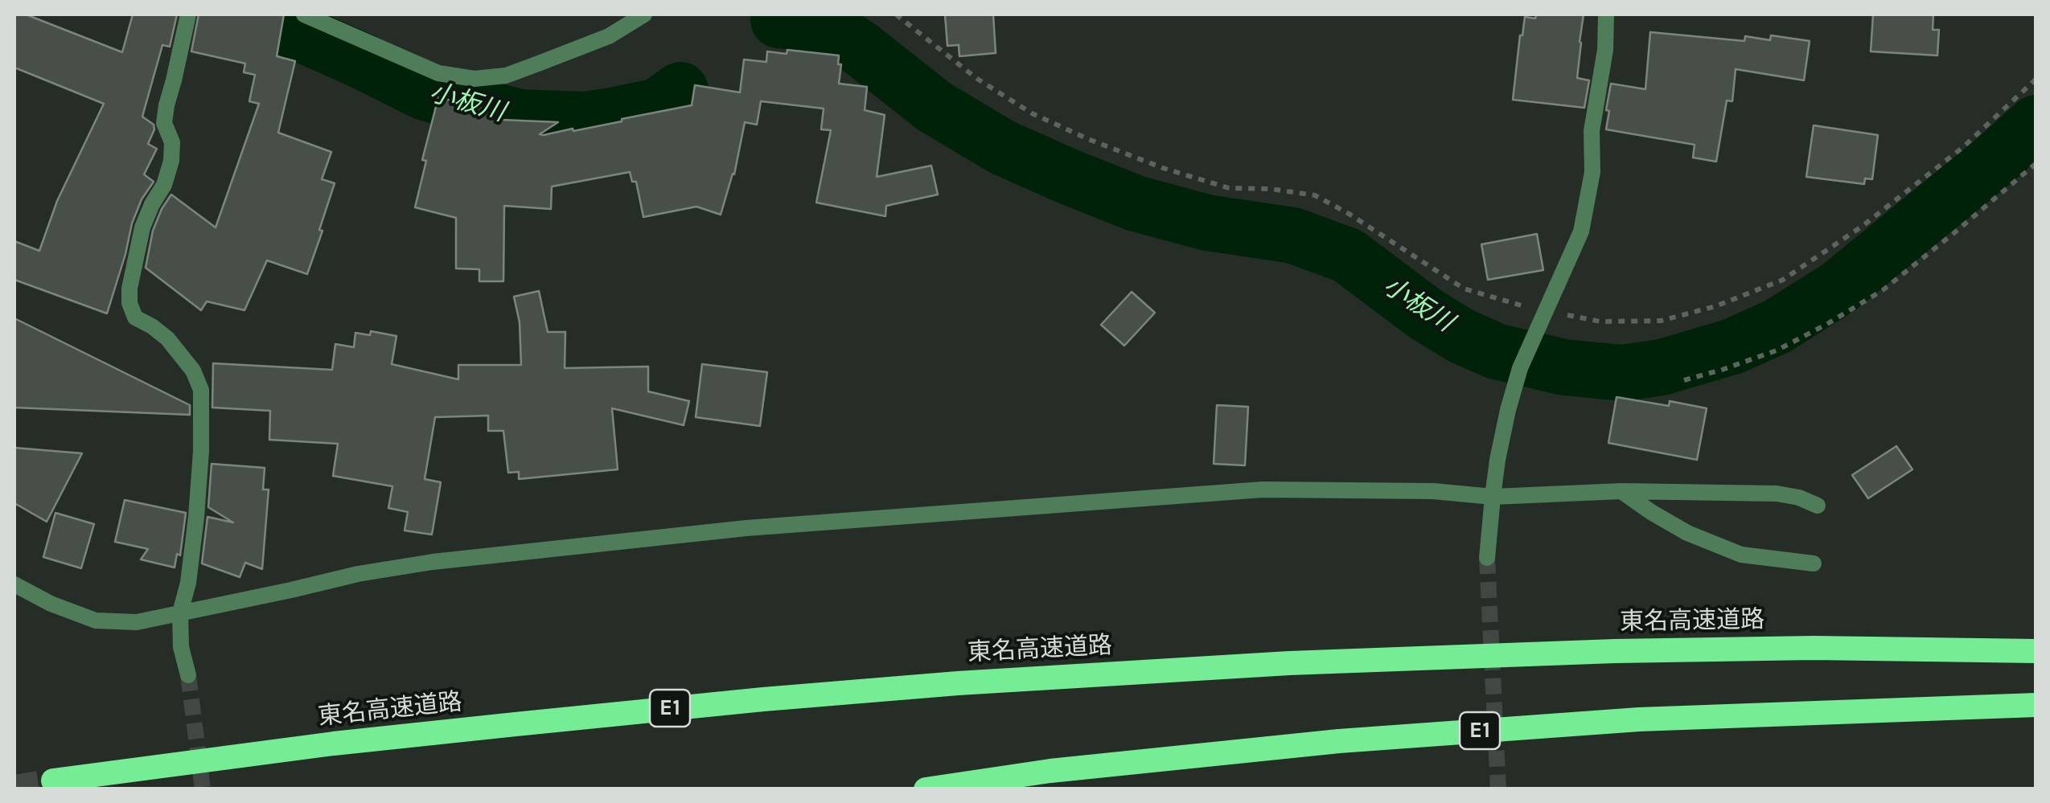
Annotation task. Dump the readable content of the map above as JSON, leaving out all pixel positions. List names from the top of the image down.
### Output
{
  "streets": {
    "highway": ["東名高速道路", "E1"]
  },
  "water": ["小板川"]
}
